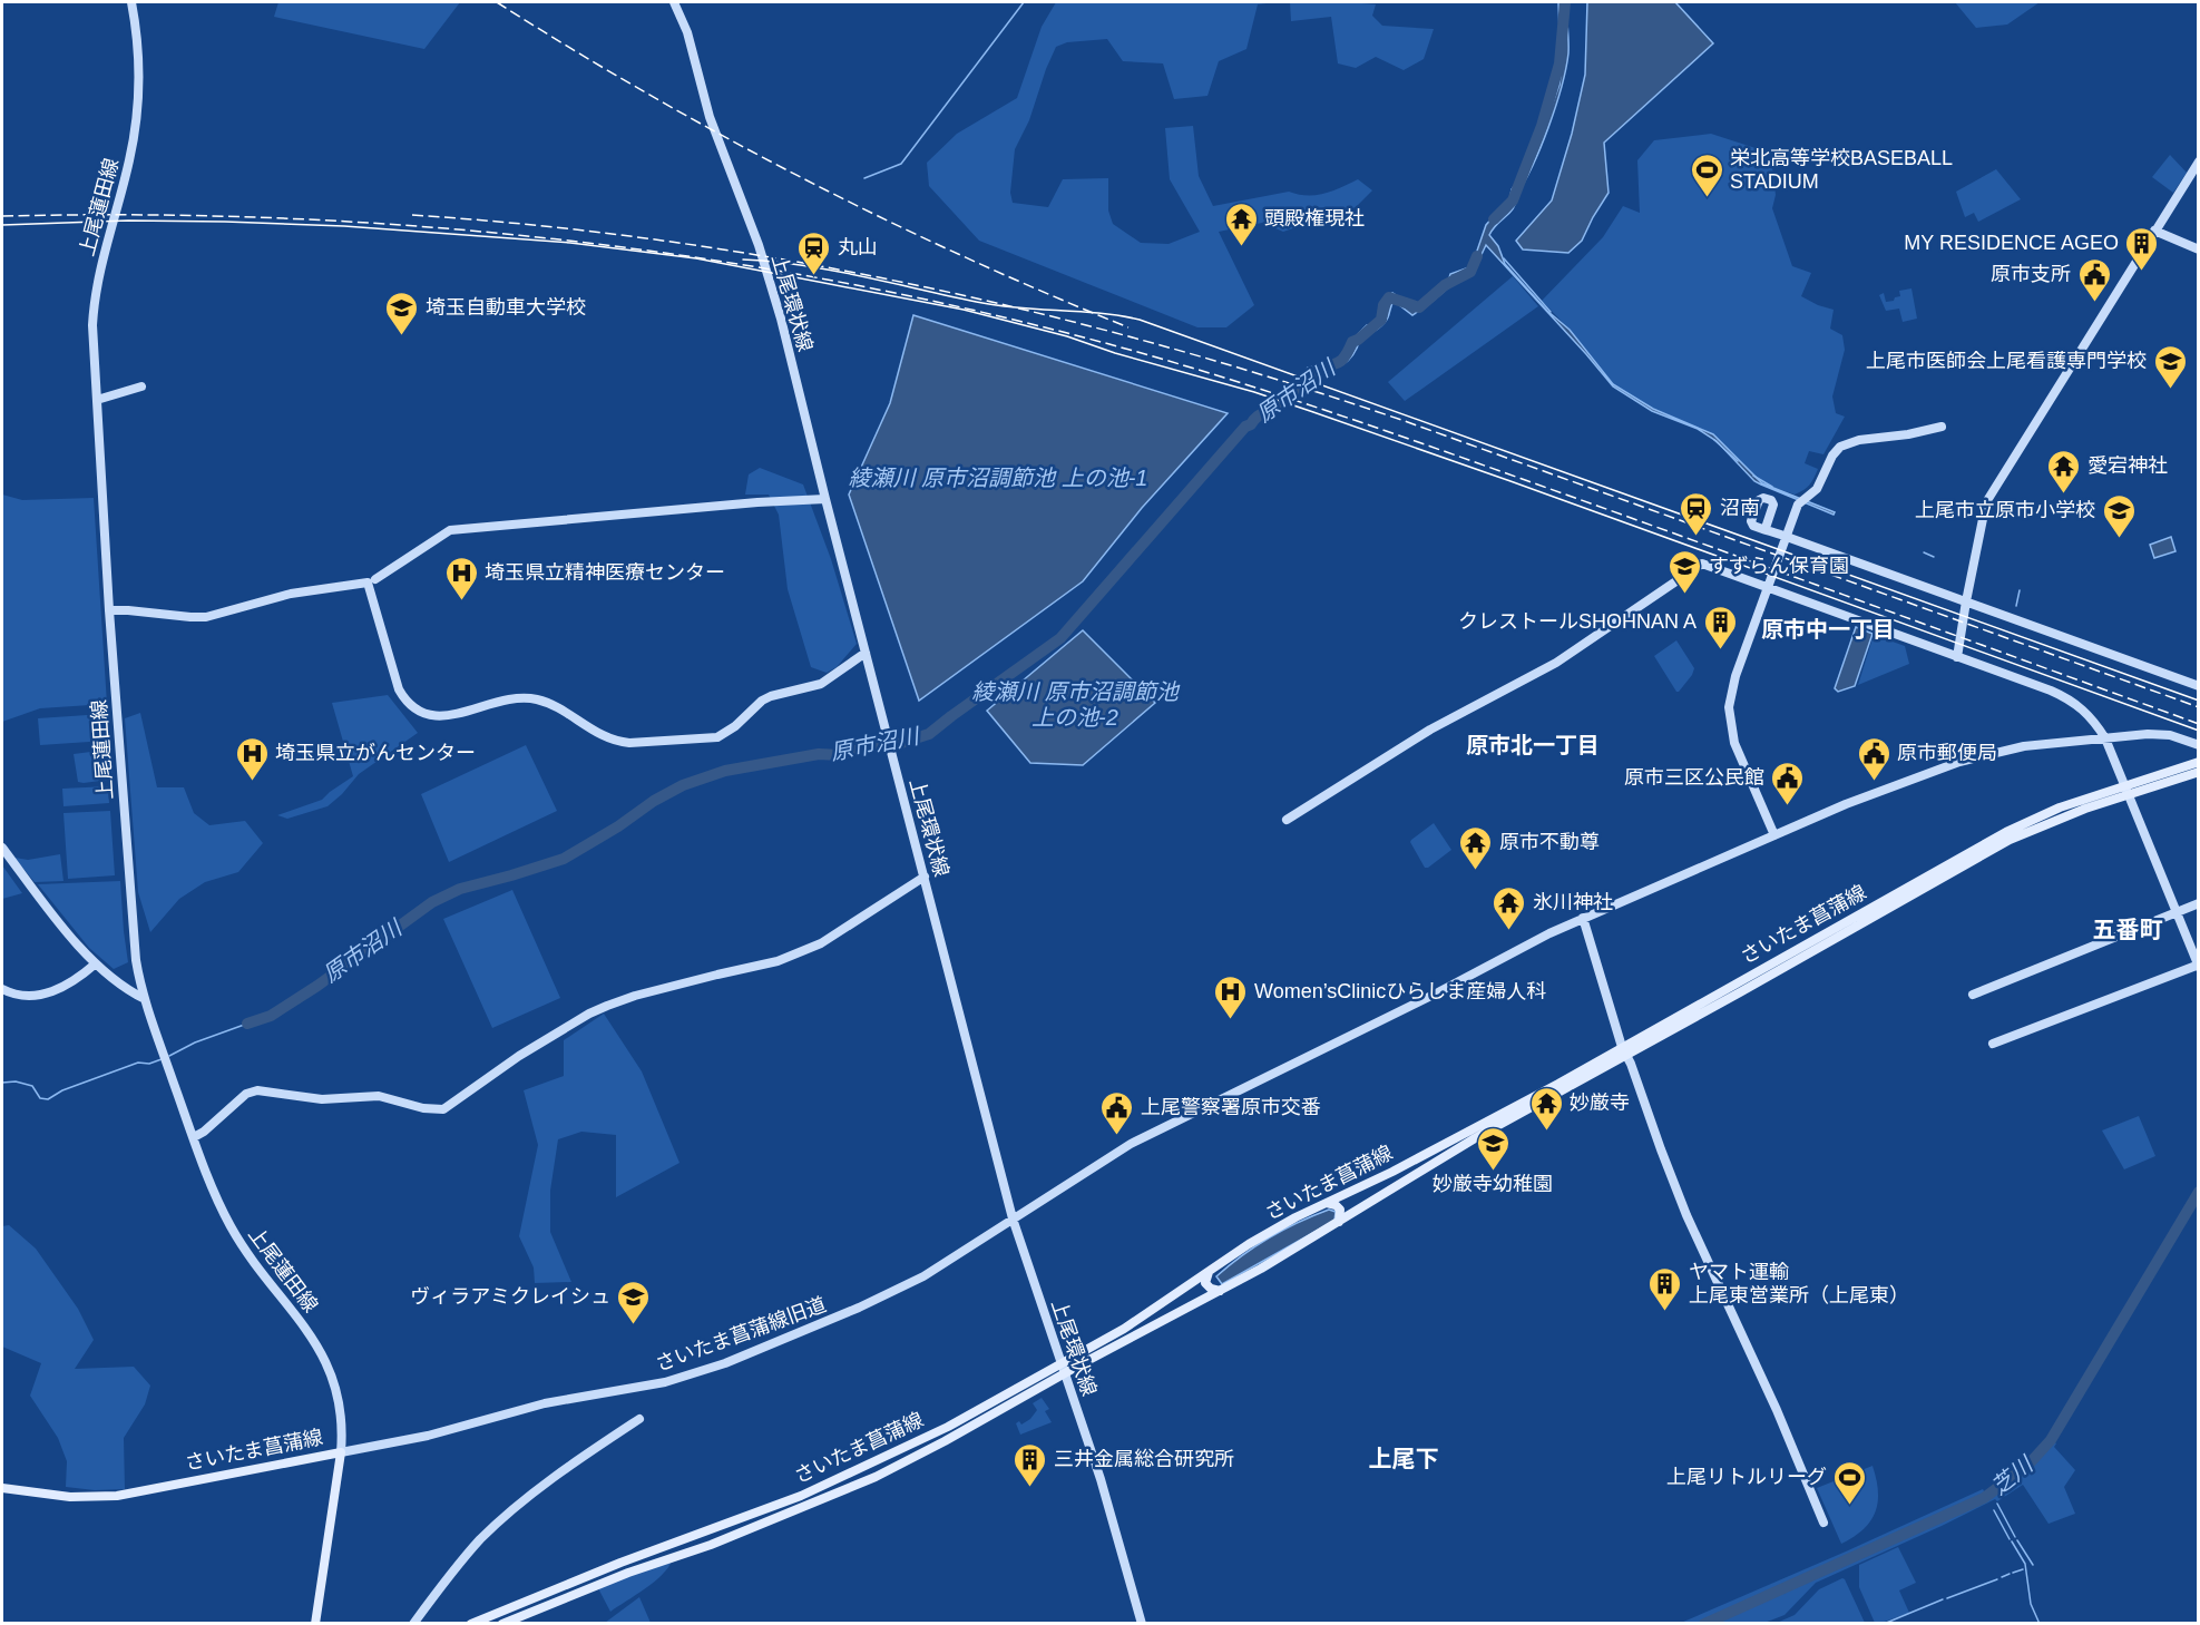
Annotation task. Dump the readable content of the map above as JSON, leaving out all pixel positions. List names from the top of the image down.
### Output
{
  "streets": {
    "main road": ["さいたま菖蒲線"],
    "street": ["上尾蓮田線", "上尾環状線", "さいたま菖蒲線旧道"]
  },
  "crossings": [
    ["上尾蓮田線", "さいたま菖蒲線"],
    ["上尾蓮田線", "さいたま菖蒲線旧道"],
    ["上尾環状線", "さいたま菖蒲線"],
    ["上尾環状線", "さいたま菖蒲線旧道"],
    ["さいたま菖蒲線", "さいたま菖蒲線旧道"]
  ],
  "districts": [
    "原市中一丁目",
    "原市北一丁目",
    "五番町",
    "上尾下"
  ],
  "water": [
    "原市沼川",
    "綾瀬川 原市沼調節池 上の池-1",
    "綾瀬川 原市沼調節池 上の池-2",
    "芝川"
  ],
  "places": {
    "sports": ["栄北高等学校BASEBALL STADIUM", "上尾リトルリーグ"],
    "temple": [
      "頭殿権現社",
      "愛宕神社",
      "原市不動尊",
      "氷川神社",
      "妙厳寺"
    ],
    "building": [
      "MY RESIDENCE AGEO",
      "クレストールSHOHNAN A",
      "ヤマト運輸 上尾東営業所（上尾東）",
      "三井金属総合研究所"
    ],
    "station": ["丸山", "沼南"],
    "public building": [
      "原市支所",
      "原市郵便局",
      "原市三区公民館",
      "上尾警察署原市交番"
    ],
    "school or university": [
      "埼玉自動車大学校",
      "上尾市医師会上尾看護専門学校",
      "上尾市立原市小学校",
      "すずらん保育園",
      "妙厳寺幼稚園",
      "ヴィラアミクレイシュ"
    ],
    "hospital": ["埼玉県立精神医療センター", "埼玉県立がんセンター", "Women’sClinicひらしま産婦人科"]
  }
}
